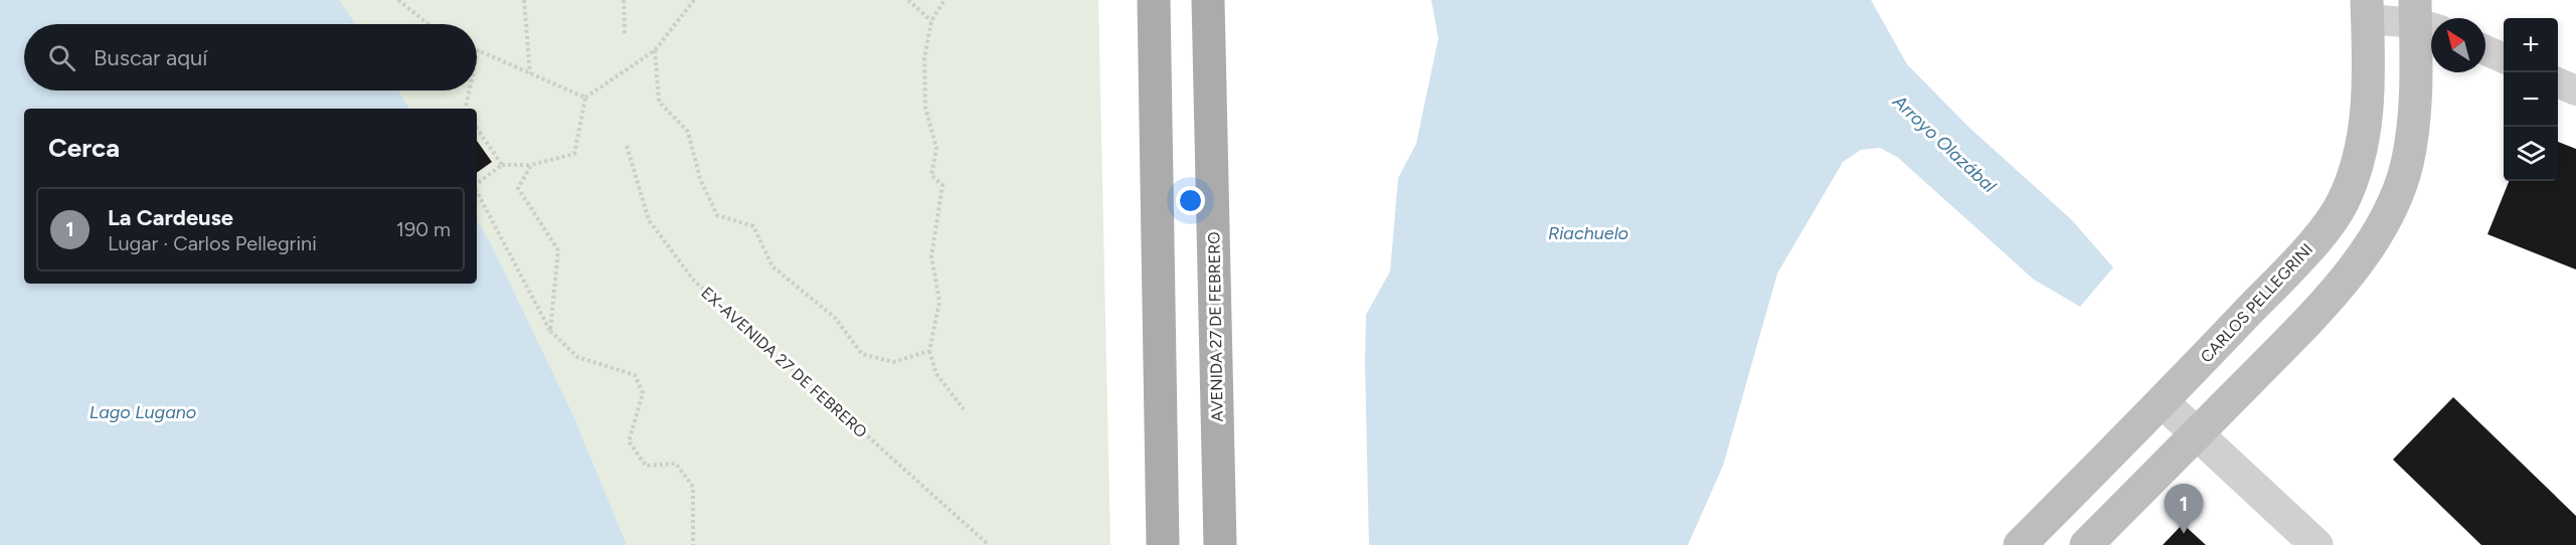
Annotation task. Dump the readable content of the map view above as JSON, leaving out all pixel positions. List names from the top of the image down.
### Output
{
  "streets": {
    "main road": ["CARLOS PELLEGRINI", "AVENIDA 27 DE FEBRERO"],
    "path": ["EX-AVENIDA 27 DE FEBRERO"]
  },
  "water": ["Arroyo Olazábal", "Riachuelo", "Lago Lugano"],
  "north": "top left",
  "page": {
    "map_buttons": ["+", "−"],
    "search": "Buscar aquí",
    "heading": "Cerca",
    "list": [
      {
        "mark": "1",
        "name": "La Cardeuse",
        "note": "Lugar · Carlos Pellegrini",
        "value": "190 m"
      }
    ],
    "pins": "1"
  }
}
